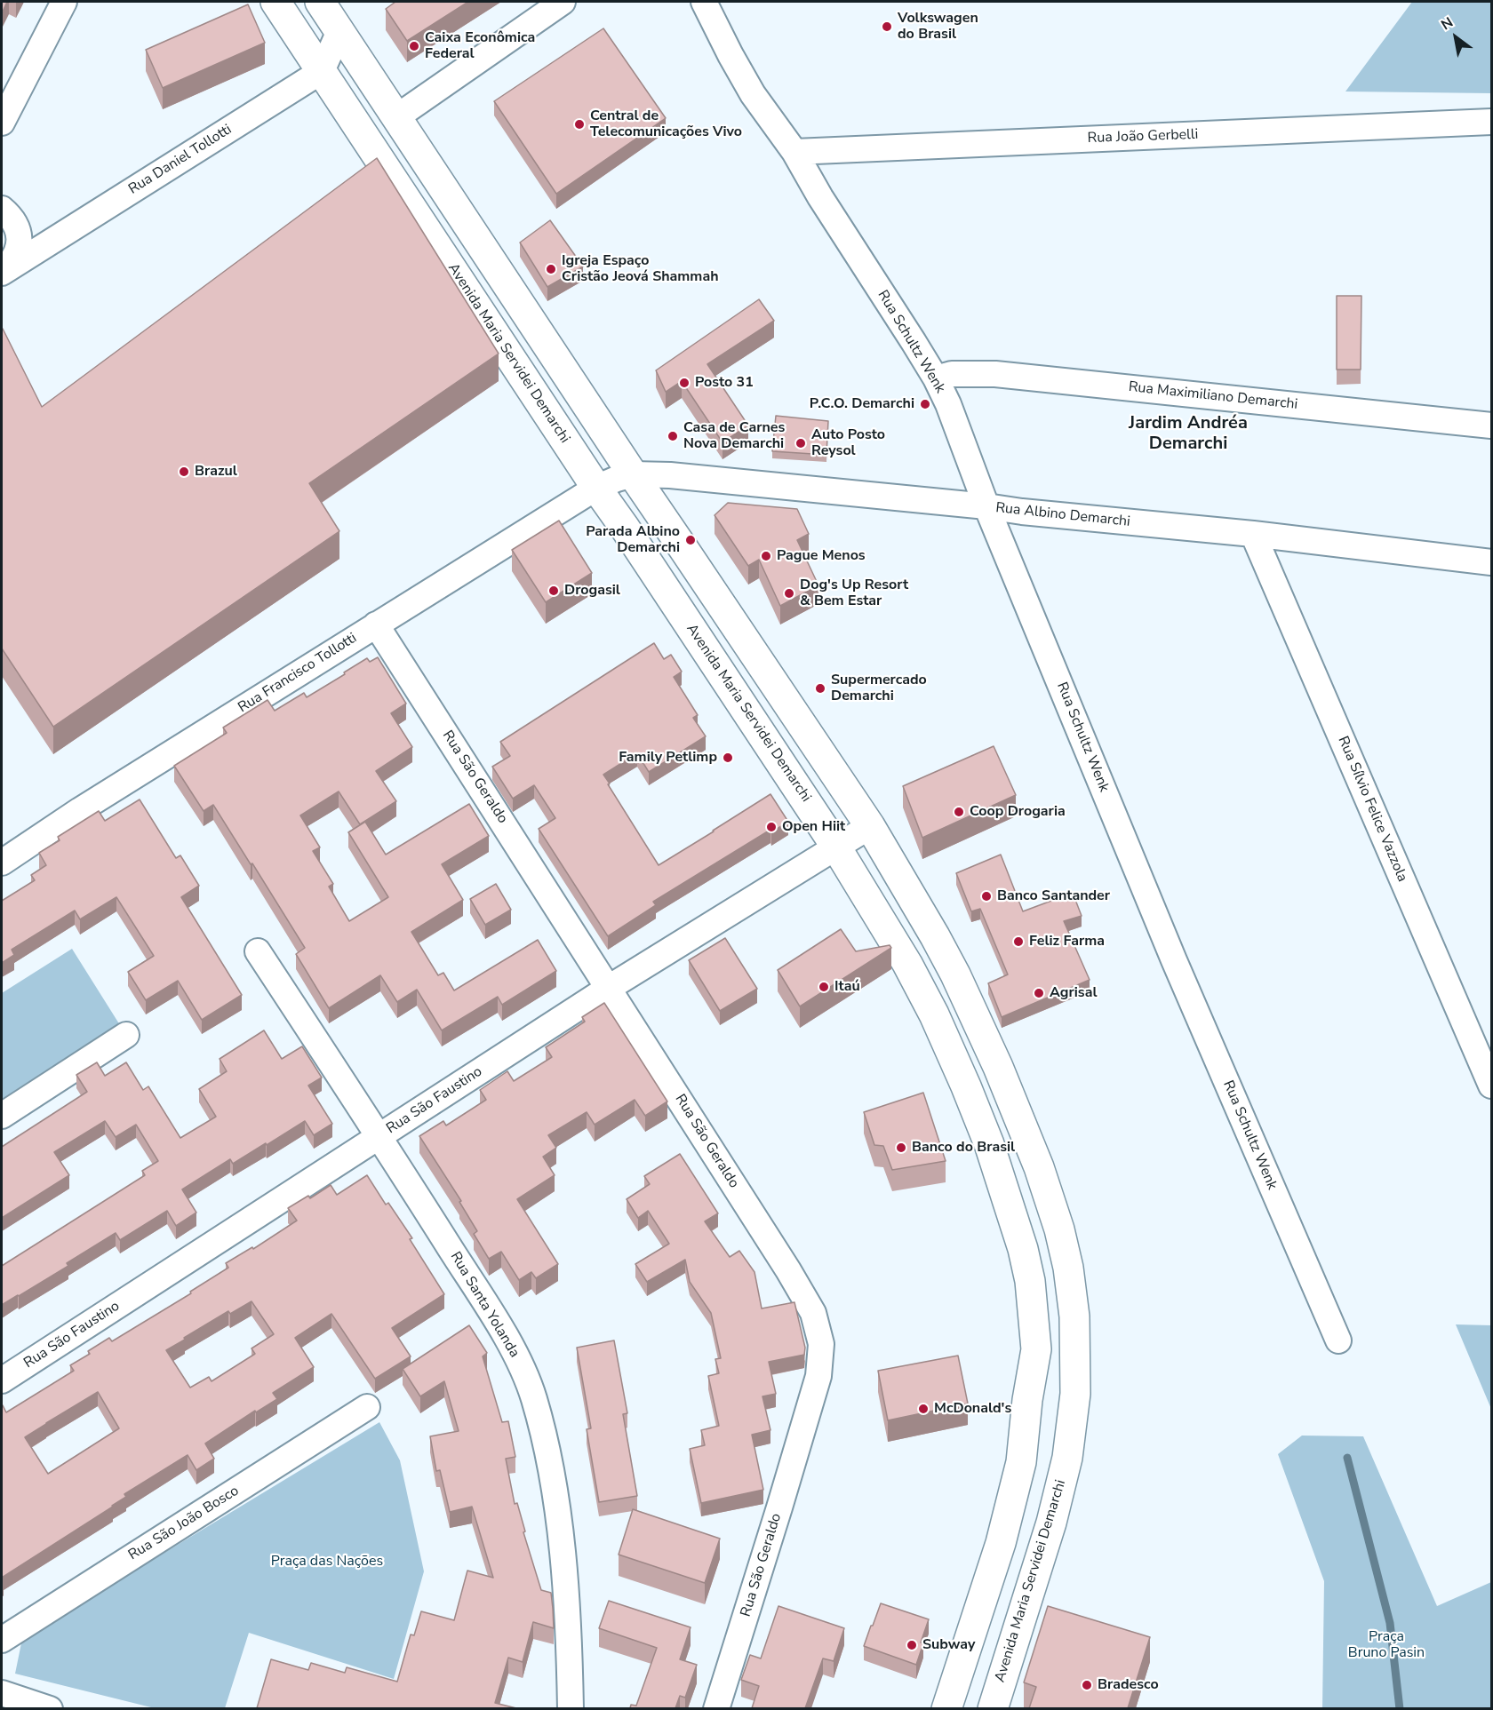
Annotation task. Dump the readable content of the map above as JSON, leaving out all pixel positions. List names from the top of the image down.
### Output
{
  "streets": {
    "main road": ["Avenida Maria Servidei Demarchi"],
    "street": [
      "Rua João Gerbelli",
      "Rua Daniel Tollotti",
      "Rua Schultz Wenk",
      "Rua Maximiliano Demarchi",
      "Rua Albino Demarchi",
      "Rua Francisco Tollotti",
      "Rua São Geraldo",
      "Rua Sílvio Felice Vazzola",
      "Rua São Faustino",
      "Rua Santa Yolanda",
      "Rua São João Bosco"
    ]
  },
  "crossings": [
    ["Rua João Gerbelli", "Rua Schultz Wenk"],
    ["Rua Daniel Tollotti", "Avenida Maria Servidei Demarchi"],
    ["Rua Schultz Wenk", "Rua Maximiliano Demarchi"],
    ["Rua Schultz Wenk", "Rua Albino Demarchi"],
    ["Avenida Maria Servidei Demarchi", "Rua Albino Demarchi"],
    ["Avenida Maria Servidei Demarchi", "Rua Francisco Tollotti"],
    ["Avenida Maria Servidei Demarchi", "Rua São Faustino"],
    ["Rua Albino Demarchi", "Rua Francisco Tollotti"],
    ["Rua Albino Demarchi", "Rua Sílvio Felice Vazzola"],
    ["Rua Francisco Tollotti", "Rua São Geraldo"],
    ["Rua São Geraldo", "Rua São Faustino"],
    ["Rua São Faustino", "Rua Santa Yolanda"]
  ],
  "districts": ["Jardim Andréa Demarchi"],
  "parks": ["Praça das Nações", "Praça Bruno Pasin"],
  "places": [
    "Volkswagen do Brasil",
    "Caixa Econômica Federal",
    "Central de Telecomunicações Vivo",
    "Igreja Espaço Cristão Jeová Shammah",
    "Posto 31",
    "P.C.O. Demarchi",
    "Casa de Carnes Nova Demarchi",
    "Auto Posto Reysol",
    "Brazul",
    "Parada Albino Demarchi",
    "Pague Menos",
    "Drogasil",
    "Dog's Up Resort & Bem Estar",
    "Supermercado Demarchi",
    "Family Petlimp",
    "Coop Drogaria",
    "Open Hiit",
    "Banco Santander",
    "Feliz Farma",
    "Itaú",
    "Agrisal",
    "Banco do Brasil",
    "McDonald's",
    "Subway",
    "Bradesco"
  ],
  "north": "top left"
}
